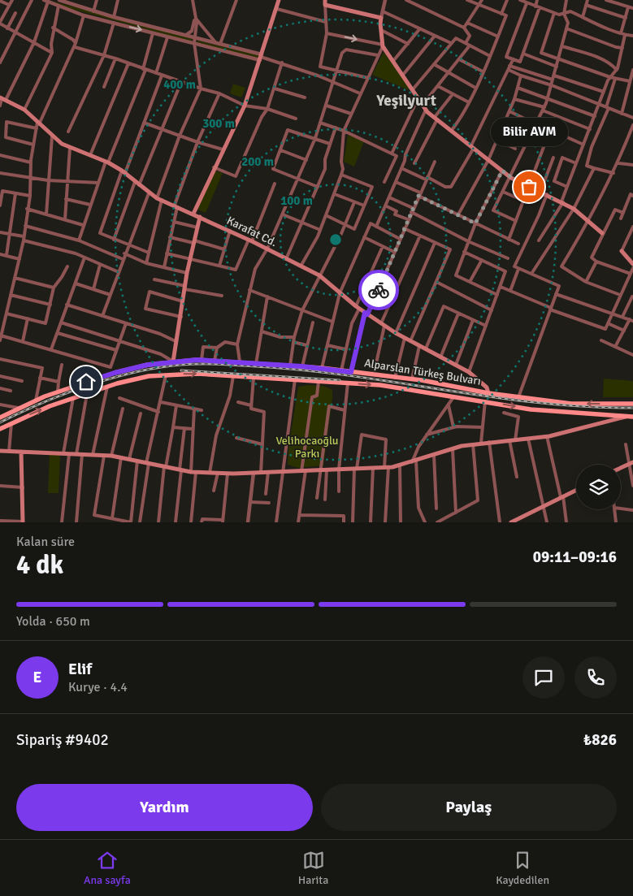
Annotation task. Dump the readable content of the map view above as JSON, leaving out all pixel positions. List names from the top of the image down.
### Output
{
  "streets": {
    "main road": ["Karafat Cd.", "Alparslan Türkeş Bulvarı"]
  },
  "crossings": [
    ["Karafat Cd.", "Alparslan Türkeş Bulvarı"]
  ],
  "districts": ["Yeşilyurt"],
  "parks": ["Velihocaoğlu Parkı"],
  "places": ["Bilir AVM"],
  "page": {
    "bubble": "Bilir AVM",
    "heading": ["4 dk", "Kalan süre", "09:11–09:16"],
    "panel": [
      "Elif",
      "Kurye · 4.4",
      "Sipariş #9402",
      "₺826"
    ],
    "bar": "Yolda · 650 m",
    "round": "E",
    "buttons": ["Yardım", "Paylaş"],
    "tabs": ["Ana sayfa", "Harita", "Kaydedilen"]
  },
  "rings": [
    "400 m",
    "300 m",
    "200 m",
    "100 m"
  ]
}
